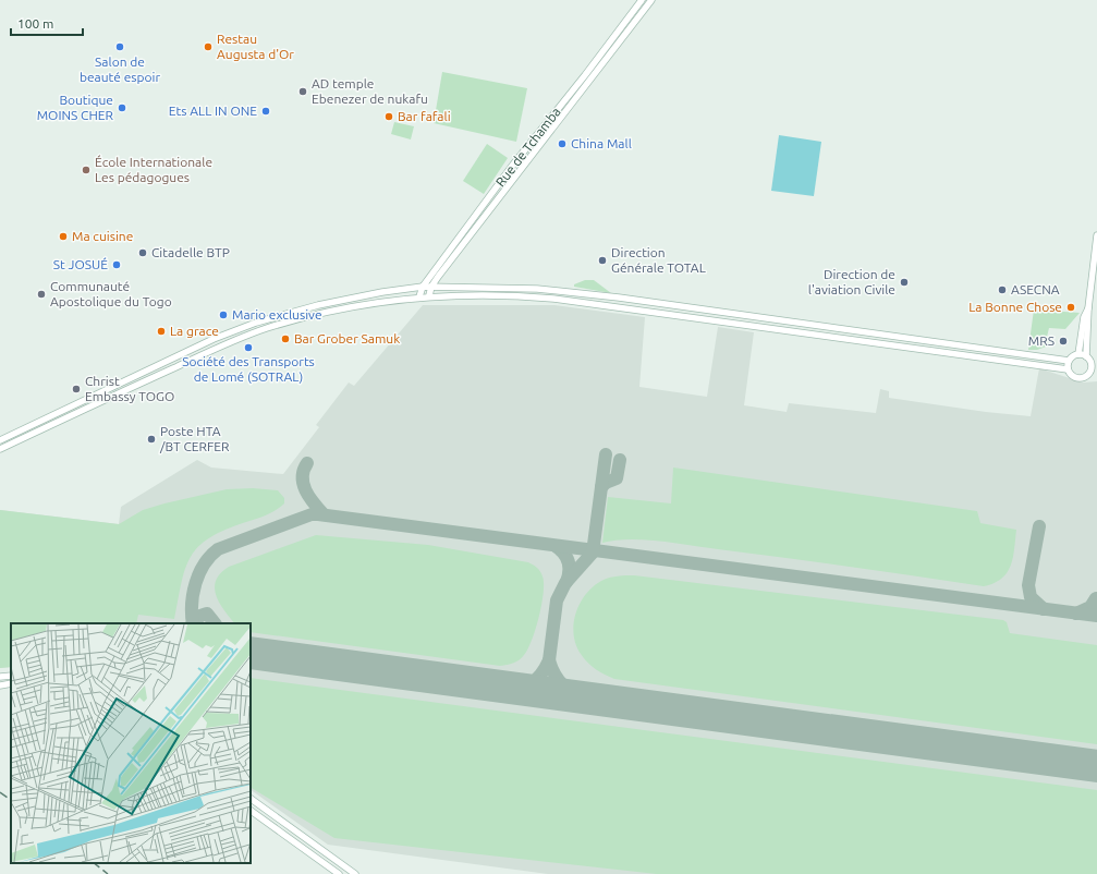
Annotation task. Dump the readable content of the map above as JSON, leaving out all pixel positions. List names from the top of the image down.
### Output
{
  "streets": {
    "main road": ["Rue de Tchamba"]
  },
  "places": [
    "Salon de beauté espoir",
    "Restau Augusta d'Or",
    "AD temple Ebenezer de nukafu",
    "Boutique MOINS CHER",
    "Ets ALL IN ONE",
    "Bar fafali",
    "China Mall",
    "École Internationale Les pédagogues",
    "Ma cuisine",
    "Citadelle BTP",
    "Direction Générale TOTAL",
    "St JOSUÉ",
    "Direction de l'aviation Civile",
    "ASECNA",
    "Communauté Apostolique du Togo",
    "La Bonne Chose",
    "Mario exclusive",
    "La grace",
    "Bar Grober Samuk",
    "MRS",
    "Société des Transports de Lomé (SOTRAL)",
    "Christ Embassy TOGO",
    "Poste HTA /BT CERFER"
  ],
  "scale_bar": "100 m"
}
